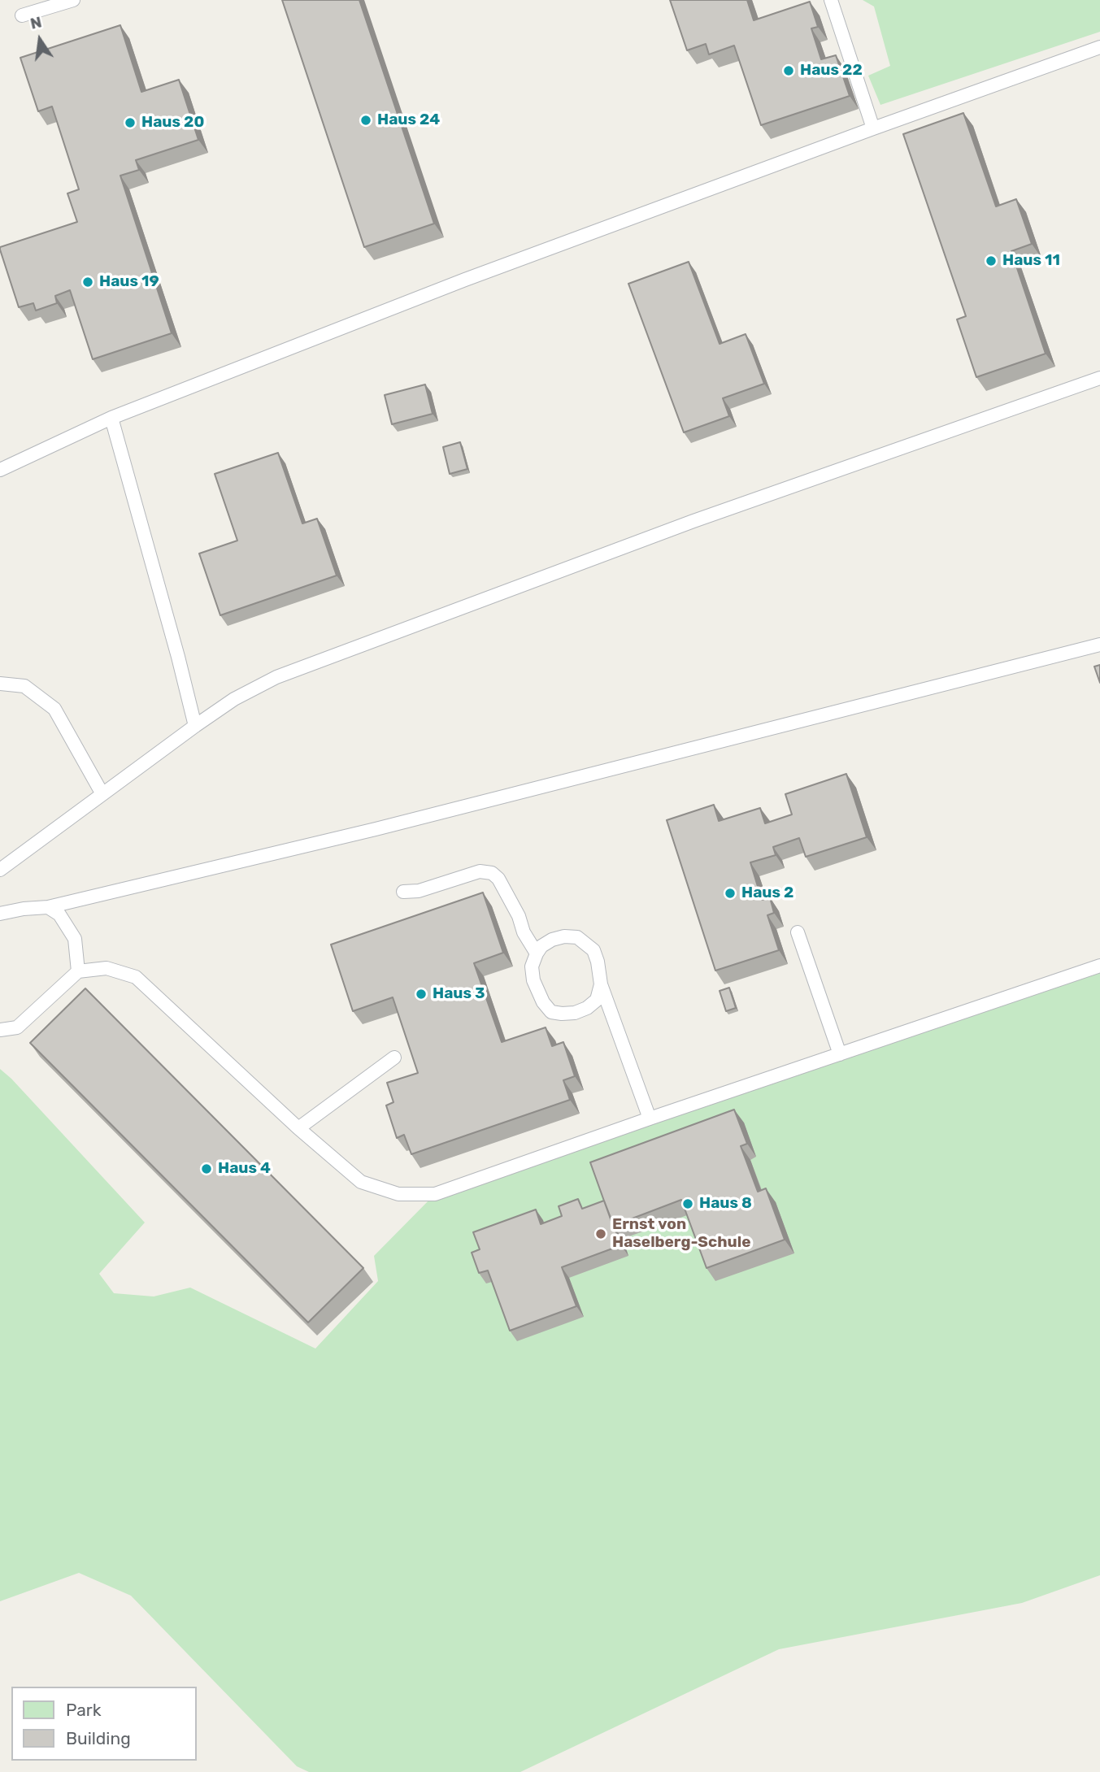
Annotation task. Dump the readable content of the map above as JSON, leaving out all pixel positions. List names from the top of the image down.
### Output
{
  "places": [
    "Haus 22",
    "Haus 24",
    "Haus 20",
    "Haus 11",
    "Haus 19",
    "Haus 2",
    "Haus 3",
    "Haus 4",
    "Haus 8",
    "Ernst von Haselberg-Schule"
  ],
  "legend": ["Park", "Building"],
  "north": "top"
}
